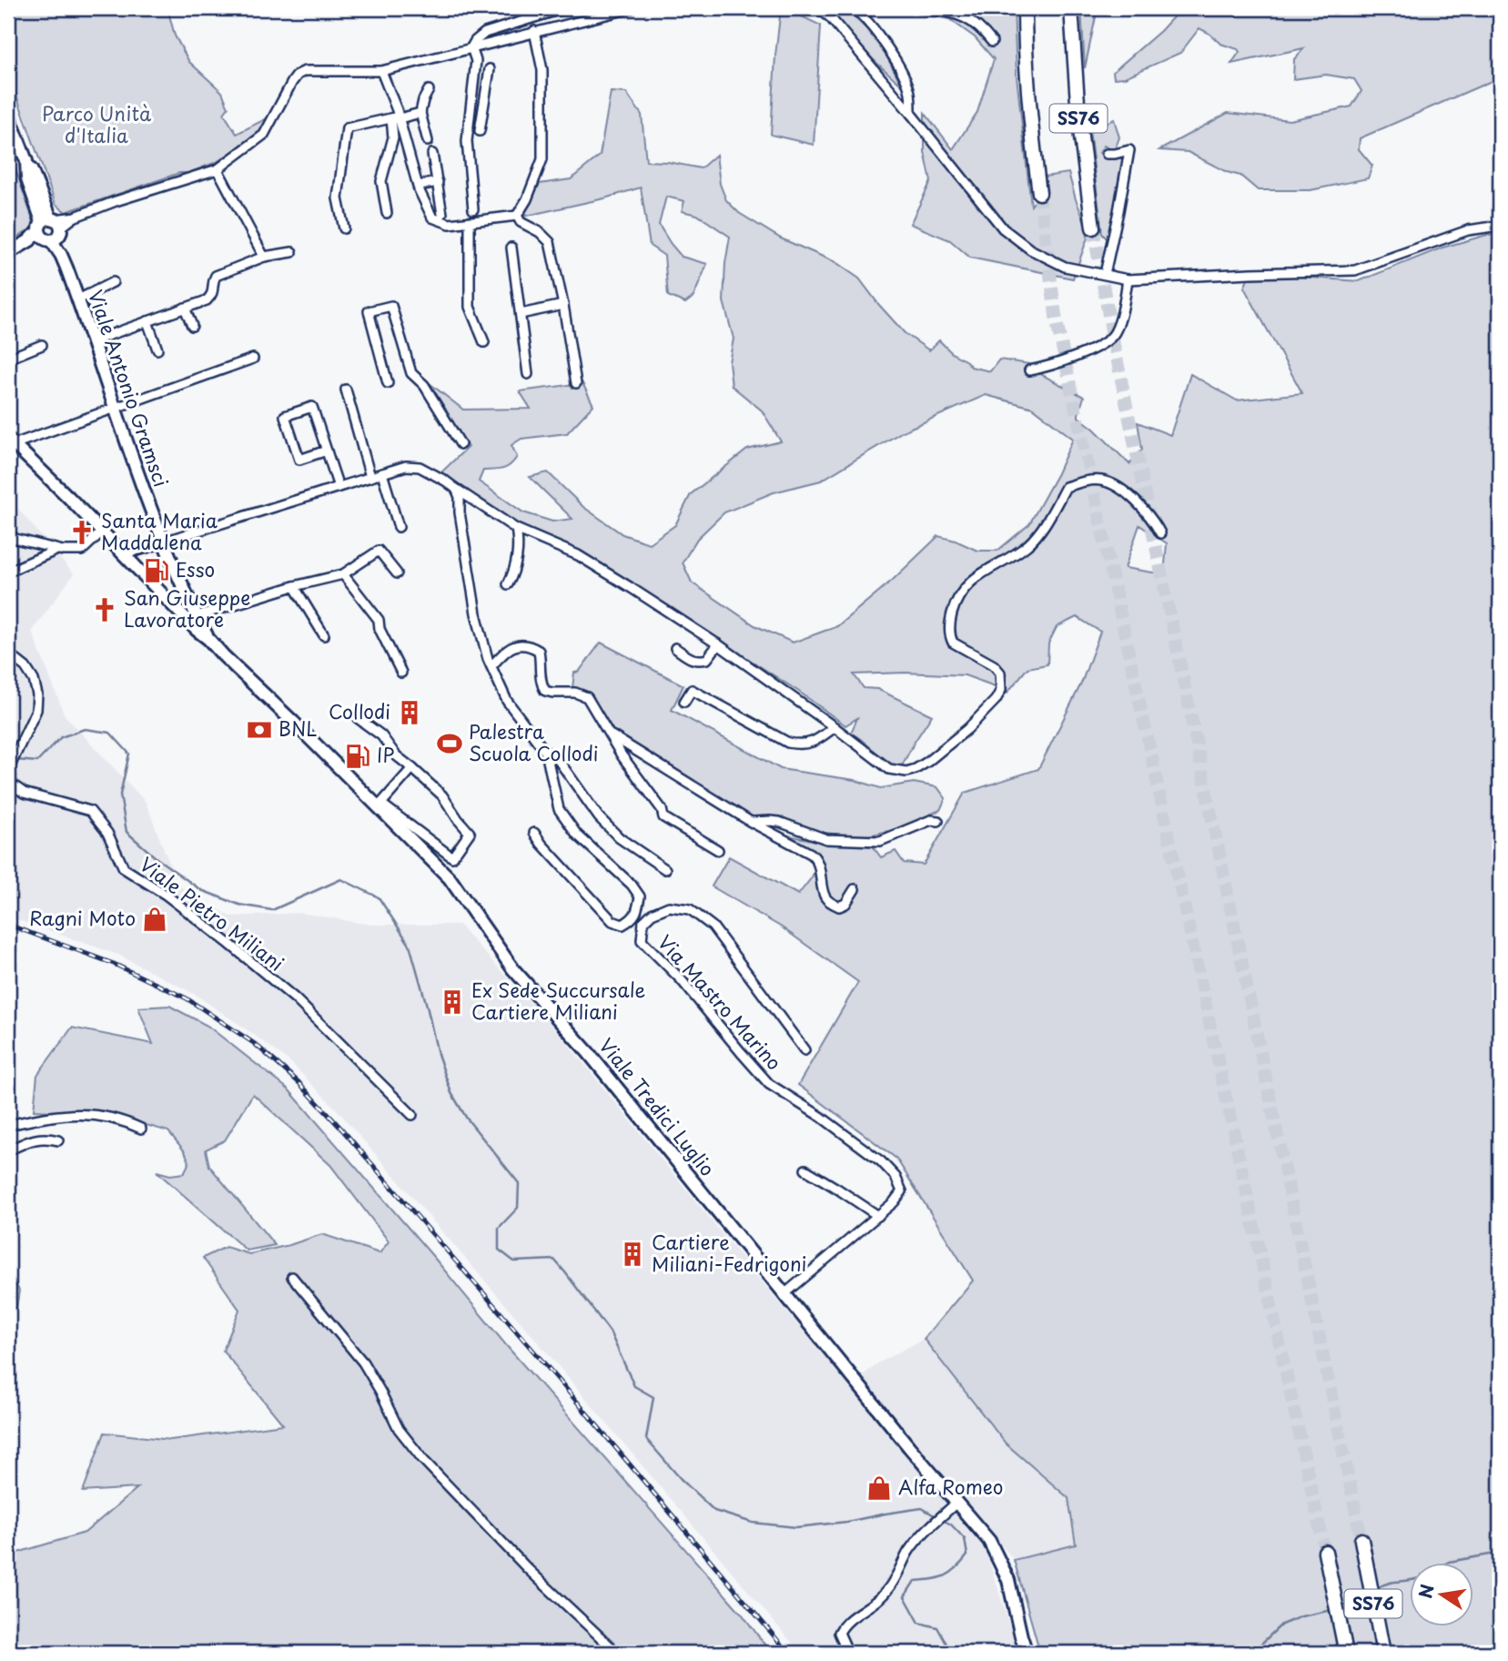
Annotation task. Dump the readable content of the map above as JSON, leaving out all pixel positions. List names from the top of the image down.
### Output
{
  "streets": {
    "highway": ["SS76"],
    "main road": ["Viale Antonio Gramsci", "Viale Tredici Luglio"],
    "street": ["Viale Pietro Miliani", "Via Mastro Marino"]
  },
  "crossings": [
    ["Viale Antonio Gramsci", "Viale Tredici Luglio"],
    ["Via Mastro Marino", "Viale Tredici Luglio"]
  ],
  "parks": ["Parco Unità d'Italia"],
  "places": {
    "church": ["Santa Maria Maddalena", "San Giuseppe Lavoratore"],
    "fuel station": ["Esso", "IP"],
    "building": ["Collodi", "Ex Sede Succursale Cartiere Miliani", "Cartiere Miliani-Fedrigoni"],
    "bank": ["BNL"],
    "sports": ["Palestra Scuola Collodi"],
    "shop": ["Ragni Moto", "Alfa Romeo"]
  },
  "north": "left"
}
